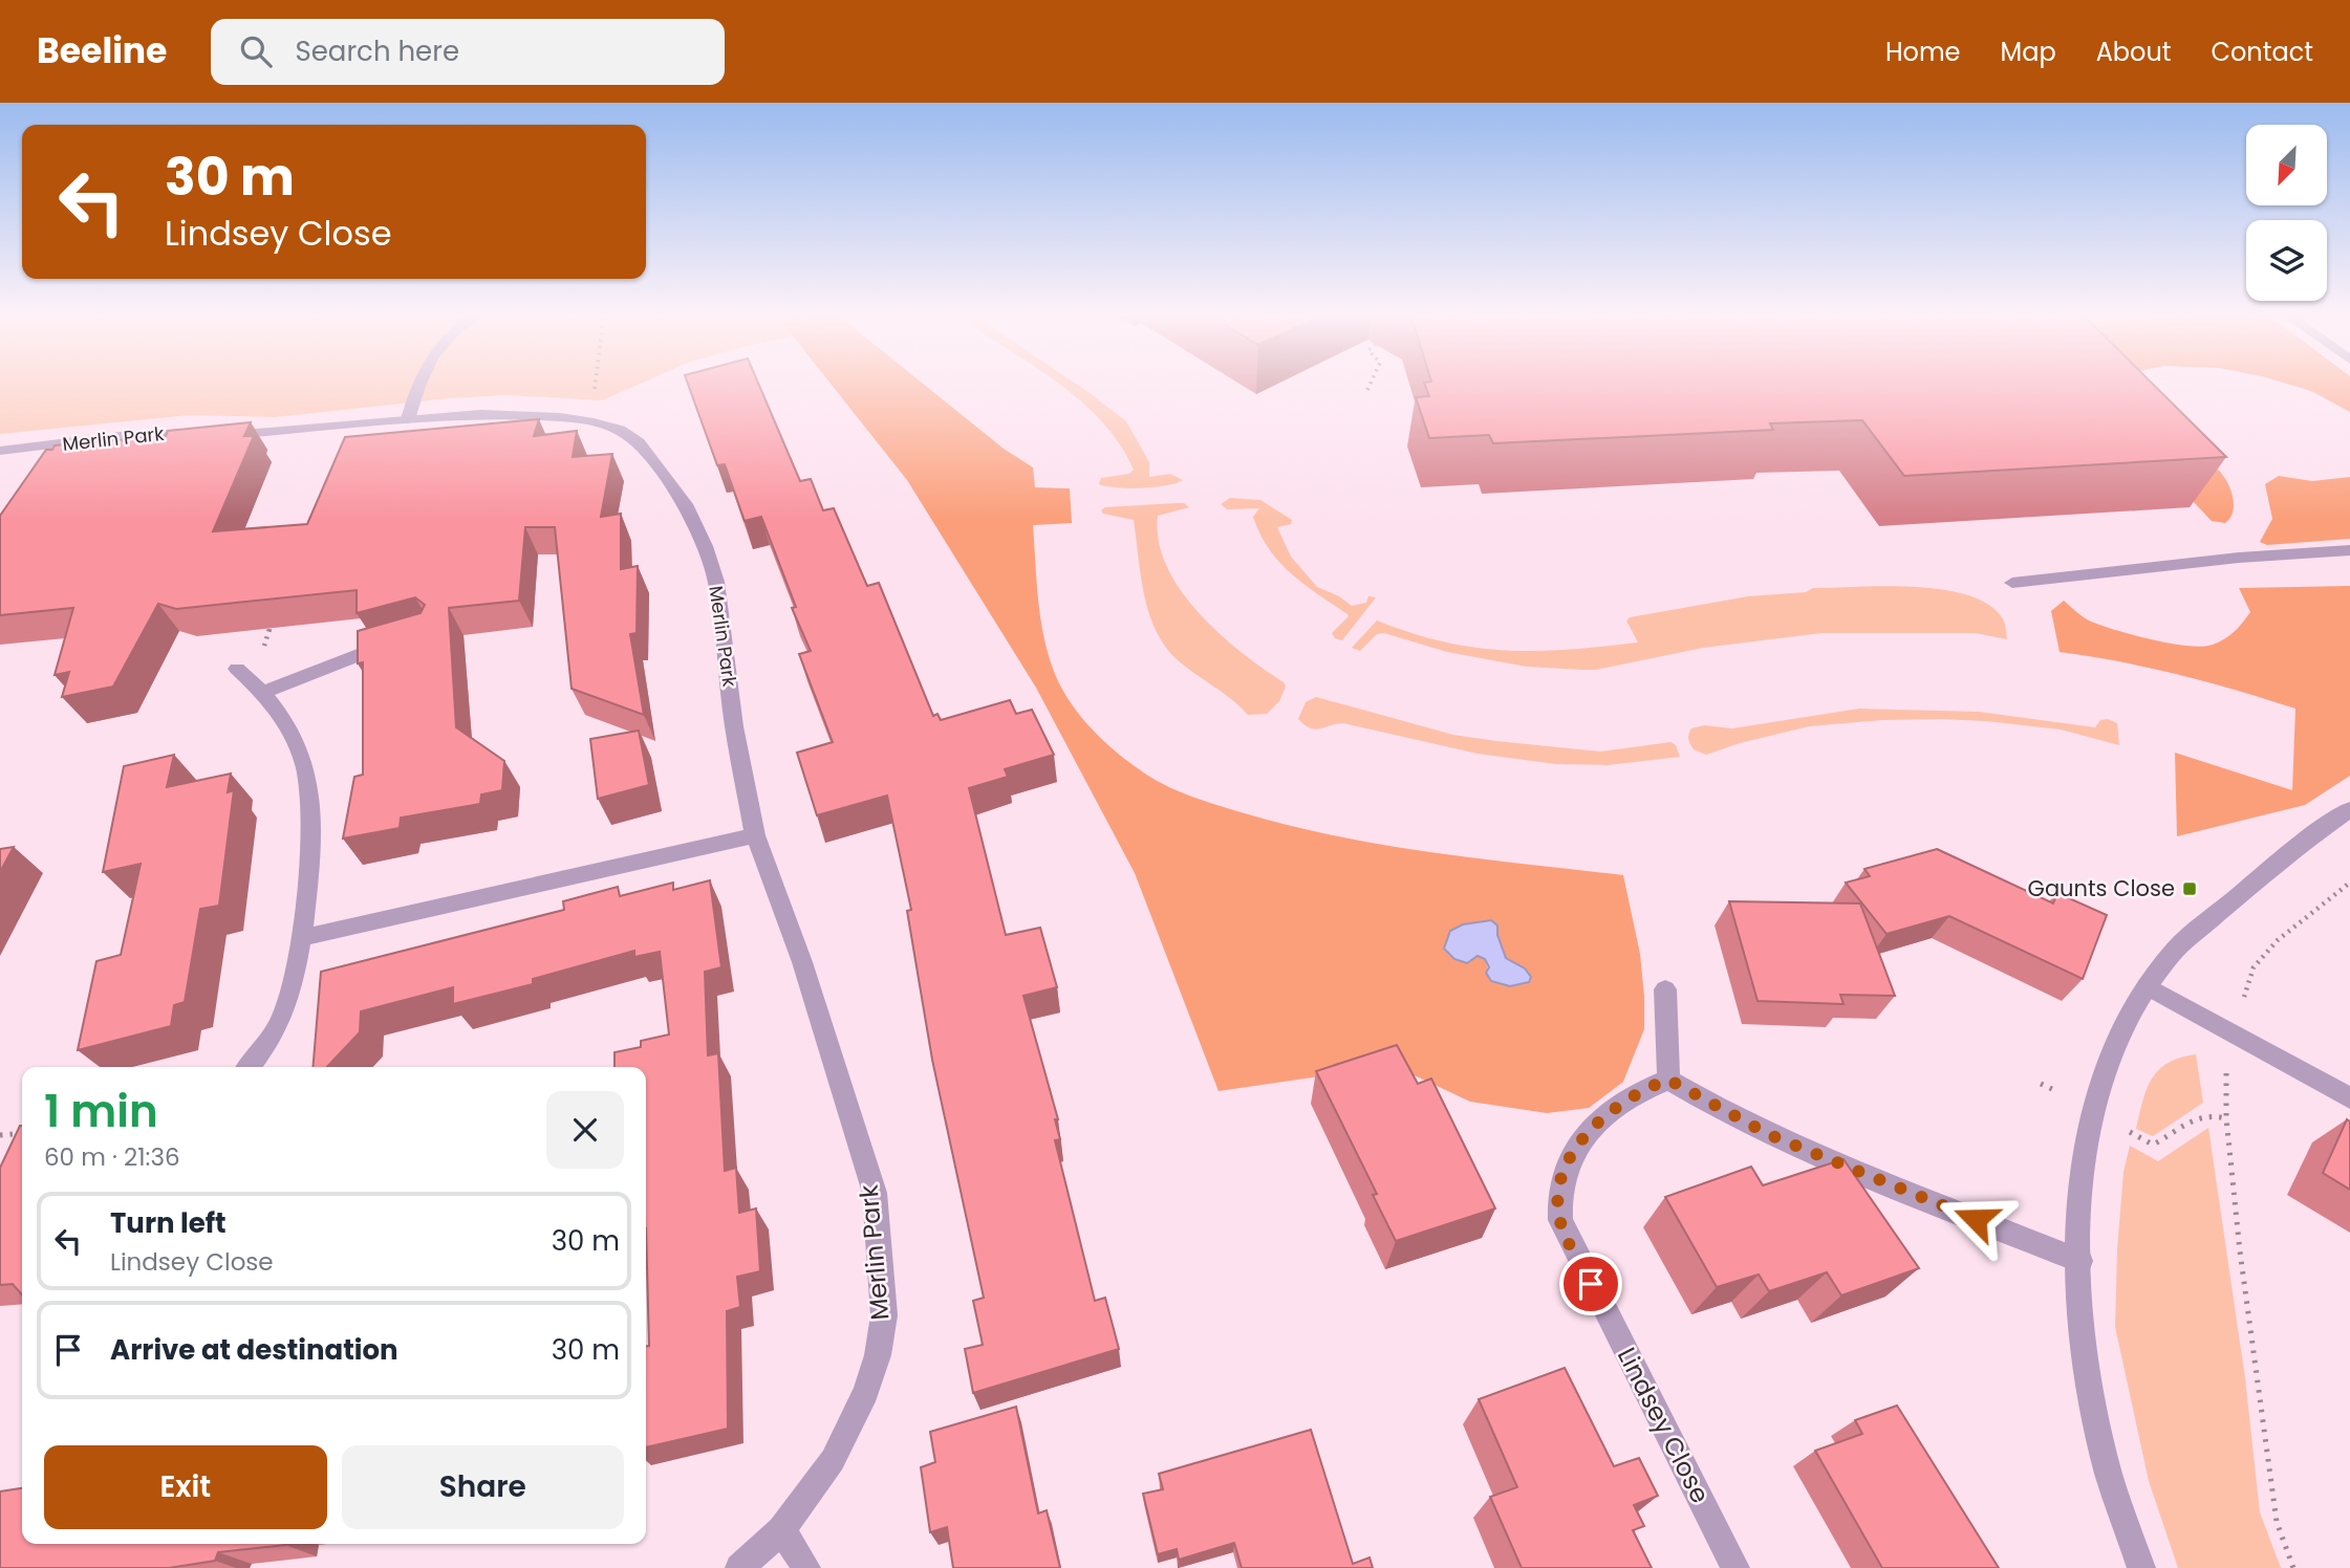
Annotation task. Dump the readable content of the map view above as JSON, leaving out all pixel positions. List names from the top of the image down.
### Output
{
  "streets": {
    "street": ["Merlin Park", "Lindsey Close"]
  },
  "places": {
    "transit": ["Gaunts Close"]
  },
  "north": "bottom left",
  "page": {
    "header": "Beeline",
    "search": "Search here",
    "nav": [
      "Home",
      "Map",
      "About",
      "Contact"
    ],
    "turn": ["30 m", "Lindsey Close"],
    "heading": ["1 min", "60 m · 21:36"],
    "list": [
      {
        "name": "Turn left",
        "note": "Lindsey Close",
        "value": "30 m"
      },
      {
        "name": "Arrive at destination",
        "value": "30 m"
      }
    ],
    "buttons": ["Exit", "Share"]
  }
}
